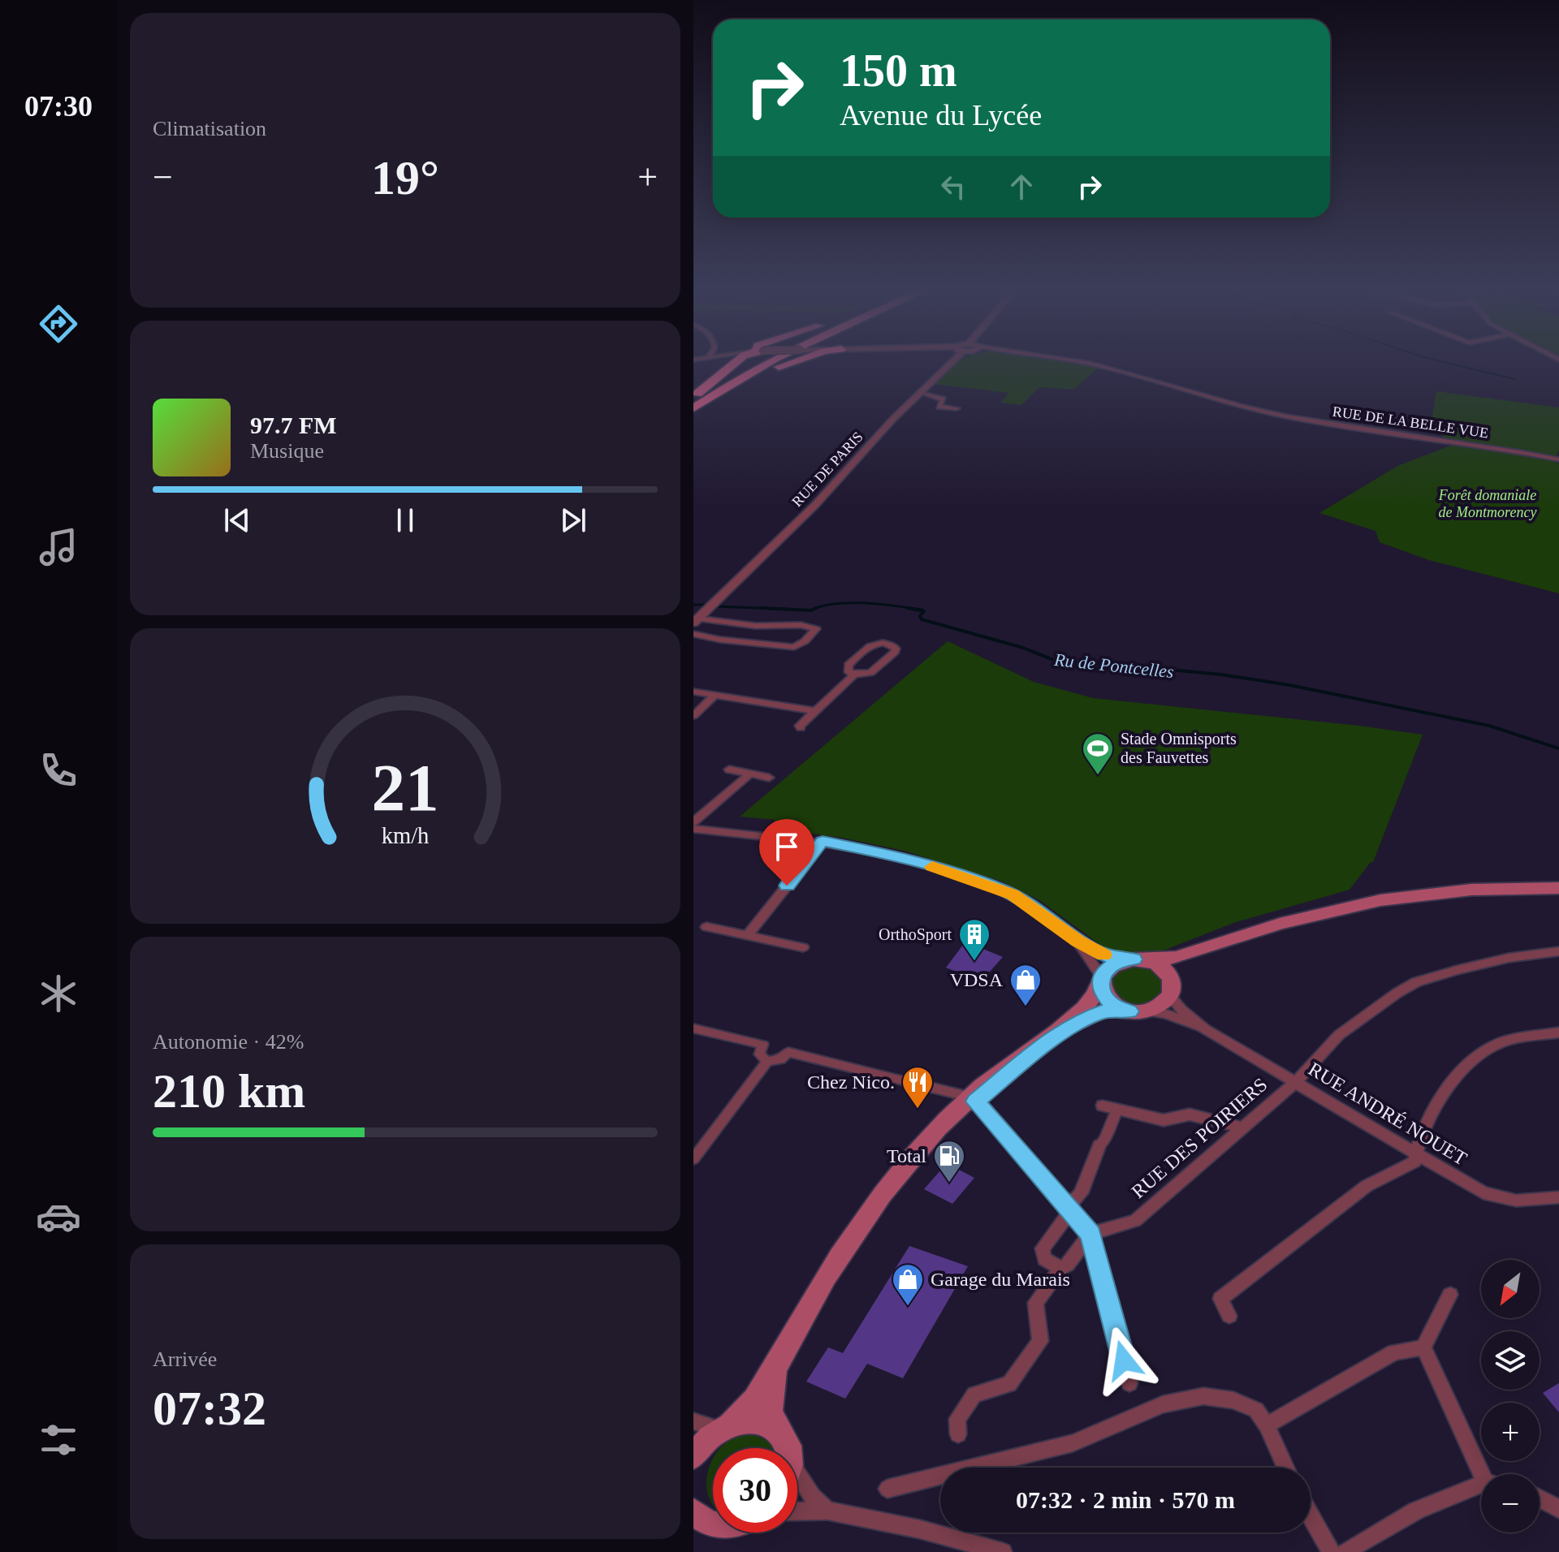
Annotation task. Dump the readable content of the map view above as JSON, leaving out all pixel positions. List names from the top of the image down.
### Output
{
  "streets": {
    "street": [
      "RUE DE LA BELLE VUE",
      "RUE DE PARIS",
      "RUE ANDRÉ NOUET",
      "RUE DES POIRIERS"
    ]
  },
  "crossings": [
    ["RUE ANDRÉ NOUET", "RUE DES POIRIERS"]
  ],
  "water": ["Ru de Pontcelles"],
  "parks": ["Forêt domaniale de Montmorency"],
  "places": {
    "sports": ["Stade Omnisports des Fauvettes"],
    "building": ["OrthoSport"],
    "shop": ["VDSA", "Garage du Marais"],
    "restaurant": ["Chez Nico."],
    "fuel station": ["Total"]
  },
  "north": "bottom left",
  "page": {
    "tabs": "07:30",
    "tile": [
      "Climatisation",
      ["Autonomie · 42%", "210 km"],
      ["Arrivée", "07:32"]
    ],
    "turn": ["150 m", "Avenue du Lycée"],
    "heat": ["−", "19°", "+"],
    "song": ["97.7 FM", "Musique"],
    "map_buttons": ["+", "−"],
    "limit": "30",
    "trip": "07:32 · 2 min · 570 m",
    "gauge": ["21", "km/h"]
  }
}
